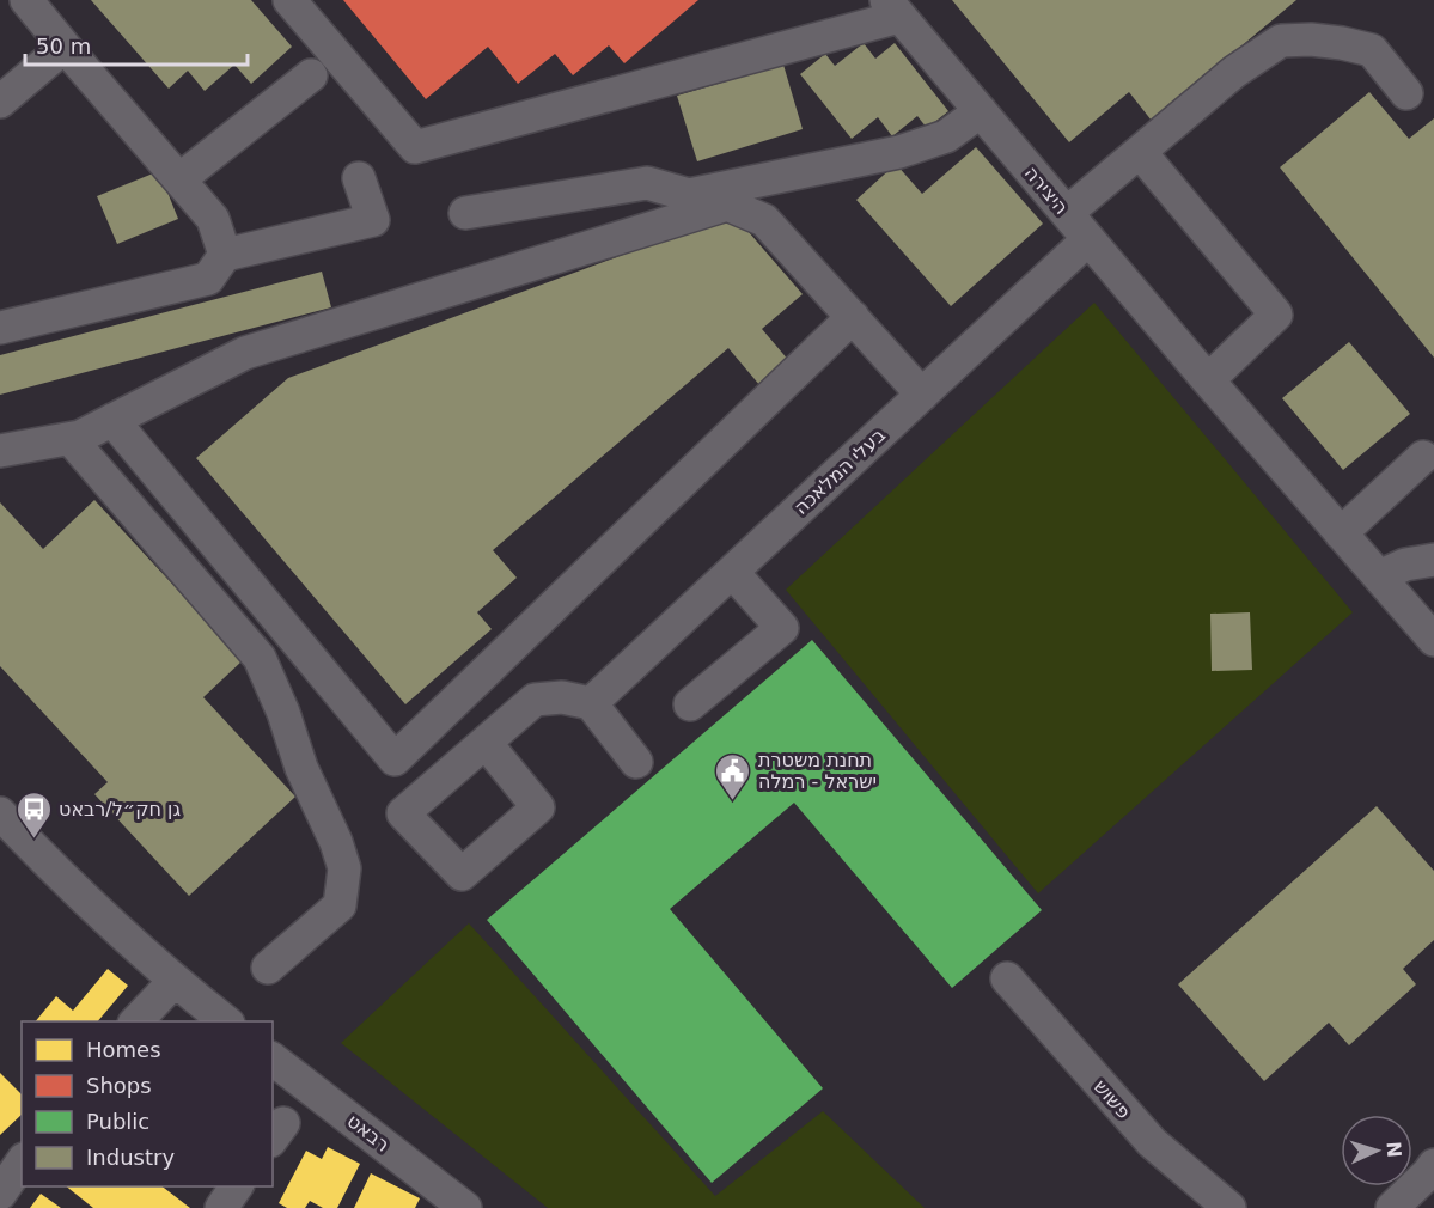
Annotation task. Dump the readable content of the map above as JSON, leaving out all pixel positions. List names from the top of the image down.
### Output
{
  "streets": {
    "street": [
      "היצירה",
      "בעלי המלאכה",
      "פשוש",
      "רבאט"
    ]
  },
  "crossings": [
    ["היצירה", "בעלי המלאכה"]
  ],
  "places": {
    "public building": ["תחנת משטרת ישראל - רמלה"],
    "bus stop": ["גן חק״ל/רבאט"]
  },
  "legend": [
    "Homes",
    "Shops",
    "Public",
    "Industry"
  ],
  "scale_bar": "50 m",
  "north": "right"
}
